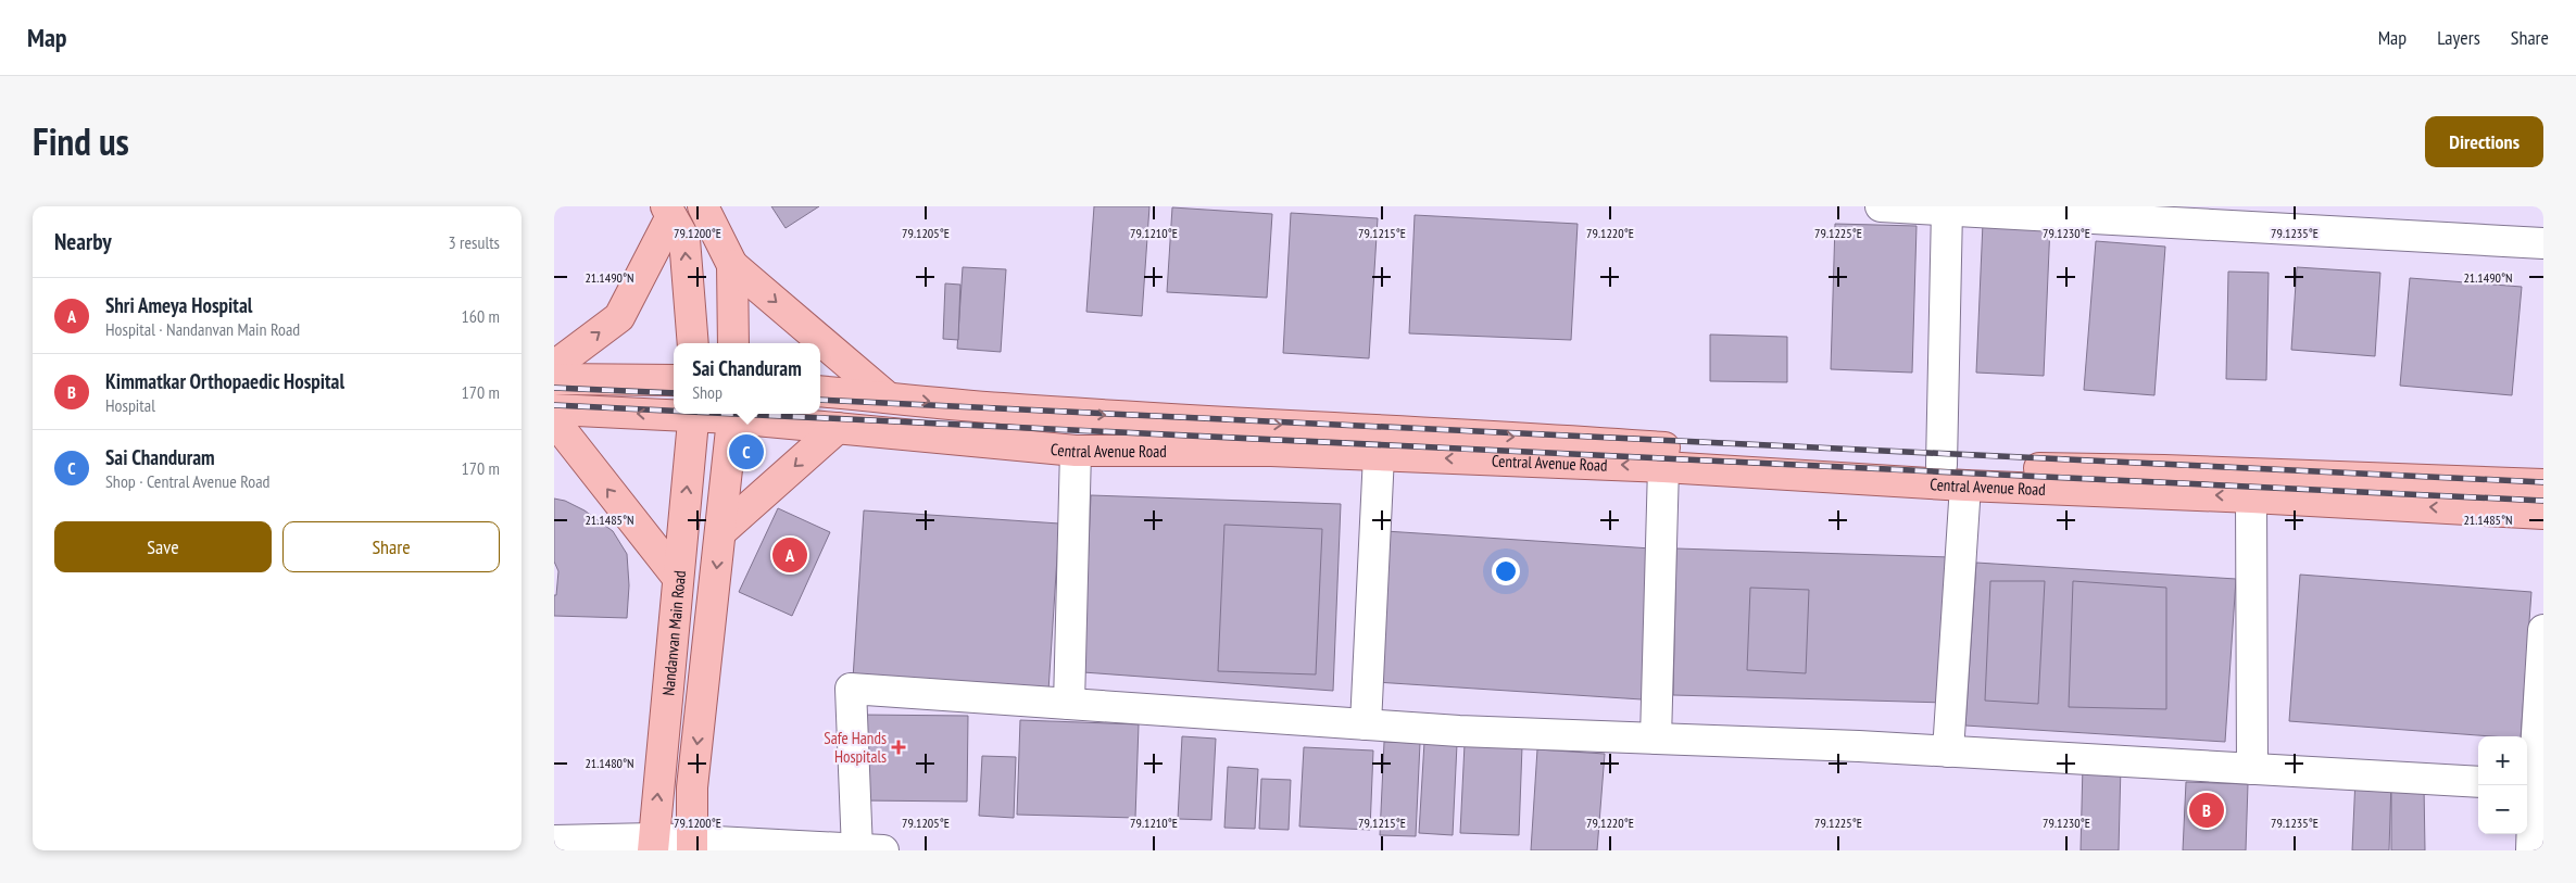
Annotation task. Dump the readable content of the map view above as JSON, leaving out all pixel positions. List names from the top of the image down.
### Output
{
  "streets": {
    "main road": ["Central Avenue Road", "Nandanvan Main Road"]
  },
  "places": {
    "health": ["Safe Hands Hospitals"]
  },
  "page": {
    "header": "Map",
    "nav": ["Map", "Layers", "Share"],
    "title": "Find us",
    "buttons": [
      "Directions",
      ["Save", "Share"]
    ],
    "heading": ["Nearby", "3 results"],
    "list": [
      {
        "mark": "A",
        "name": "Shri Ameya Hospital",
        "note": "Hospital · Nandanvan Main Road",
        "value": "160 m"
      },
      {
        "mark": "B",
        "name": "Kimmatkar Orthopaedic Hospital",
        "note": "Hospital",
        "value": "170 m"
      },
      {
        "mark": "C",
        "name": "Sai Chanduram",
        "note": "Shop · Central Avenue Road",
        "value": "170 m"
      }
    ],
    "popup": ["Sai Chanduram", "Shop"],
    "pins": ["C", "A", "B"],
    "map_buttons": ["+", "−"]
  },
  "coordinates": [
    "79.1200°E",
    "79.1205°E",
    "79.1210°E",
    "79.1215°E",
    "79.1220°E",
    "79.1225°E",
    "79.1230°E",
    "79.1235°E",
    "21.1490°N",
    "21.1485°N",
    "21.1480°N"
  ]
}
